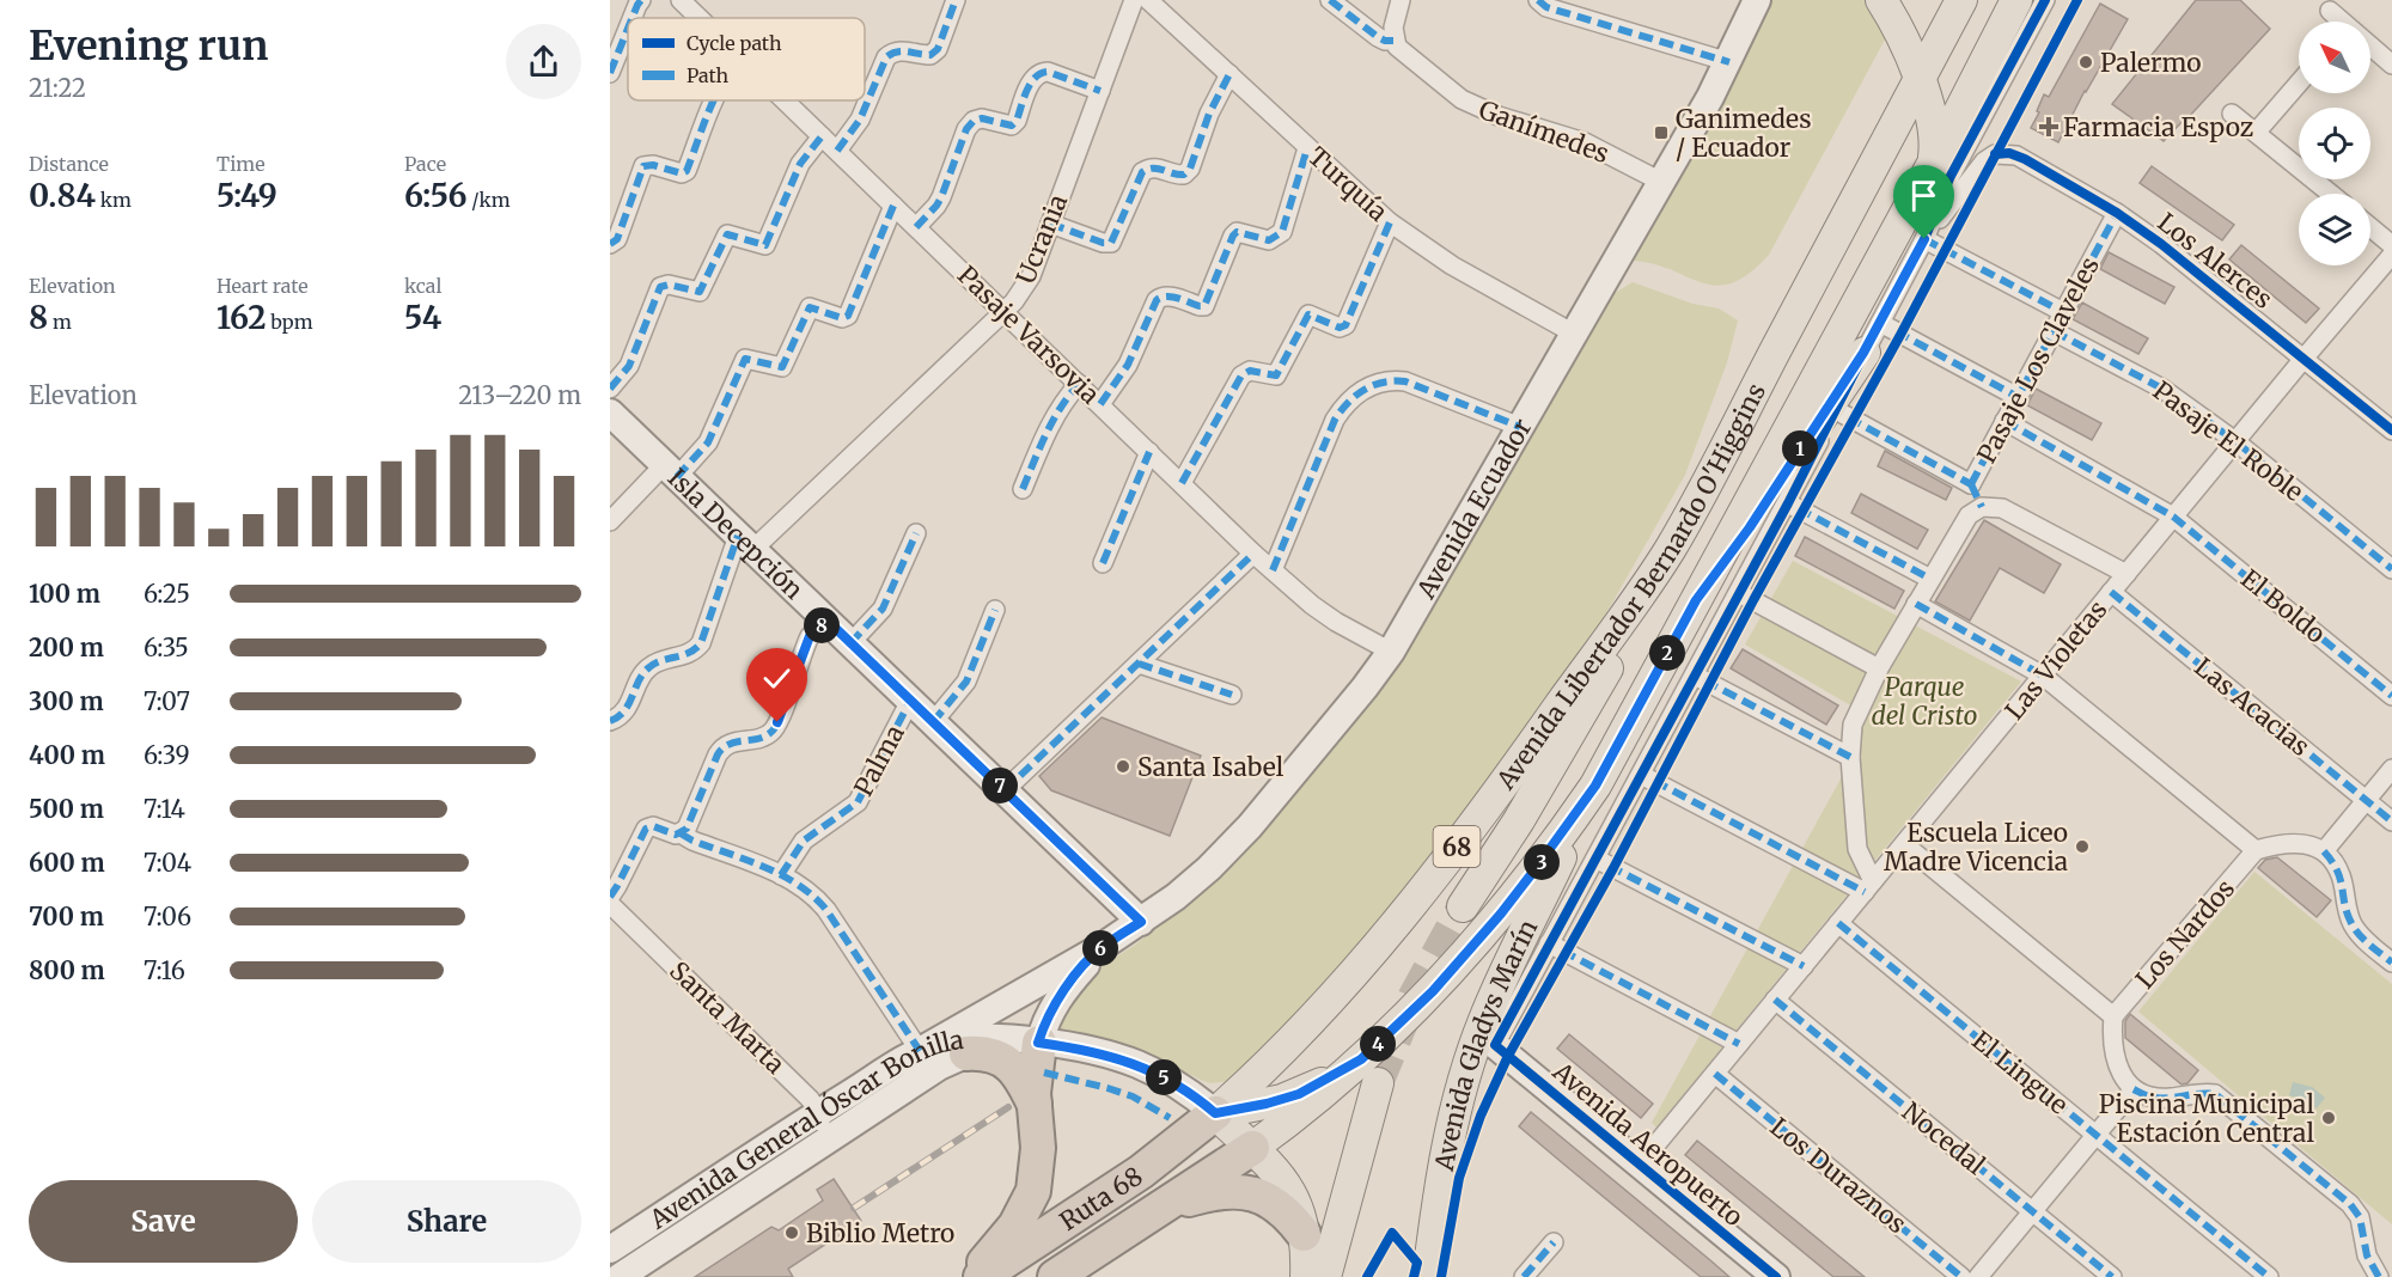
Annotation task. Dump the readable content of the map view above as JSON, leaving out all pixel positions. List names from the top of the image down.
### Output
{
  "streets": {
    "highway": ["68", "Ruta 68"],
    "main road": [
      "Avenida Ecuador",
      "Isla Decepción",
      "Avenida Libertador Bernardo O'Higgins",
      "Avenida Gladys Marín",
      "Avenida General Óscar Bonilla",
      "Avenida Aeropuerto"
    ],
    "street": [
      "Ganímedes",
      "Turquía",
      "Ucrania",
      "Los Alerces",
      "Pasaje Varsovia",
      "Pasaje Los Claveles",
      "Pasaje El Roble",
      "El Boldo",
      "Las Violetas",
      "Las Acacias",
      "Palma",
      "Los Nardos",
      "Santa Marta",
      "El Lingue",
      "Nocedal",
      "Los Duraznos"
    ]
  },
  "crossings": [
    ["Ganímedes", "Avenida Ecuador"],
    ["Turquía", "Avenida Ecuador"],
    ["Ucrania", "Pasaje Varsovia"],
    ["Ucrania", "Isla Decepción"],
    ["Los Alerces", "Pasaje Los Claveles"],
    ["Los Alerces", "Las Violetas"],
    ["Pasaje Varsovia", "Avenida Ecuador"],
    ["Pasaje Los Claveles", "Pasaje El Roble"],
    ["Pasaje Los Claveles", "El Boldo"],
    ["Pasaje El Roble", "Las Violetas"],
    ["Avenida Ecuador", "Isla Decepción"],
    ["Avenida Ecuador", "Avenida General Óscar Bonilla"],
    ["Isla Decepción", "Palma"],
    ["Avenida Libertador Bernardo O'Higgins", "Avenida Gladys Marín"],
    ["Avenida Libertador Bernardo O'Higgins", "Avenida General Óscar Bonilla"],
    ["Avenida Libertador Bernardo O'Higgins", "Ruta 68"],
    ["El Boldo", "Las Violetas"],
    ["Las Violetas", "Las Acacias"],
    ["Las Violetas", "El Lingue"],
    ["Las Violetas", "Nocedal"],
    ["Las Violetas", "Avenida Aeropuerto"],
    ["Las Violetas", "Los Duraznos"],
    ["Santa Marta", "Avenida General Óscar Bonilla"],
    ["Avenida General Óscar Bonilla", "Ruta 68"]
  ],
  "parks": ["Parque del Cristo"],
  "places": {
    "other": [
      "Palermo",
      "Santa Isabel",
      "Escuela Liceo Madre Vicencia",
      "Piscina Municipal Estación Central",
      "Biblio Metro"
    ],
    "health": ["Farmacia Espoz"],
    "transit": ["Ganimedes / Ecuador"]
  },
  "legend": ["Cycle path", "Path"],
  "north": "top left",
  "page": {
    "heading": ["Evening run", "21:22"],
    "stats": [
      ["Distance", "0.84 km"],
      ["Time", "5:49"],
      ["Pace", "6:56 /km"],
      ["Elevation", "8 m"],
      ["Heart rate", "162 bpm"],
      ["kcal", "54"]
    ],
    "chart": ["Elevation", "213–220 m"],
    "pins": [
      "1",
      "8",
      "2",
      "7",
      "3",
      "6",
      "4",
      "5"
    ],
    "list": [
      {
        "name": "100 m",
        "note": "6:25"
      },
      {
        "name": "200 m",
        "note": "6:35"
      },
      {
        "name": "300 m",
        "note": "7:07"
      },
      {
        "name": "400 m",
        "note": "6:39"
      },
      {
        "name": "500 m",
        "note": "7:14"
      },
      {
        "name": "600 m",
        "note": "7:04"
      },
      {
        "name": "700 m",
        "note": "7:06"
      },
      {
        "name": "800 m",
        "note": "7:16"
      }
    ],
    "buttons": ["Save", "Share"]
  }
}
